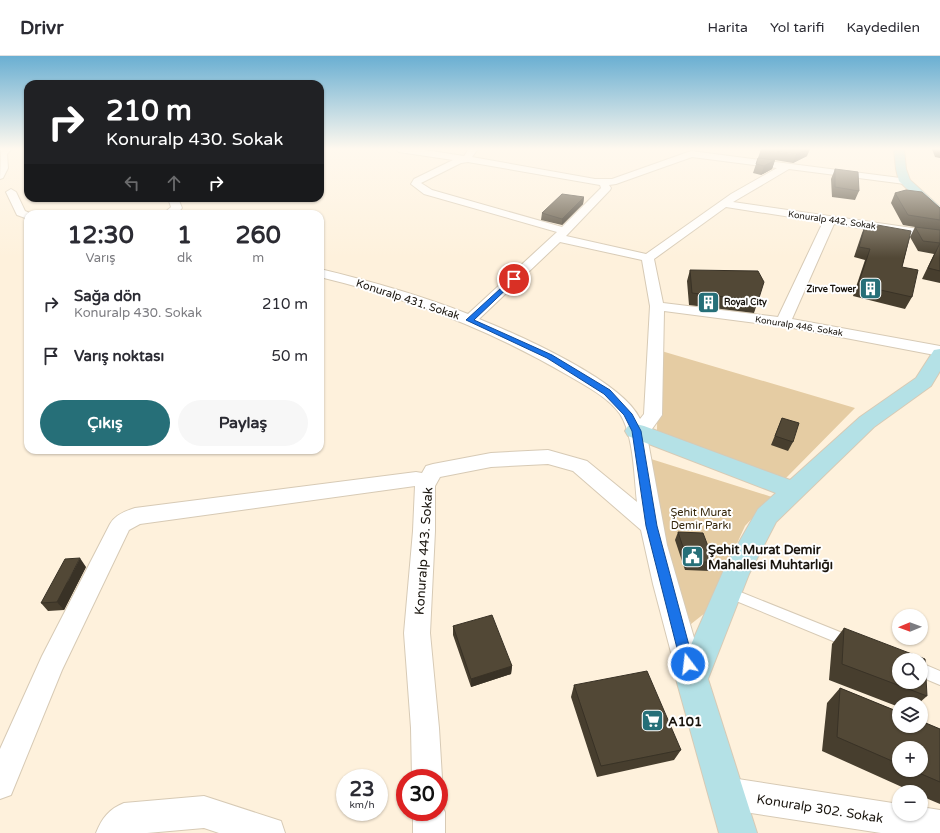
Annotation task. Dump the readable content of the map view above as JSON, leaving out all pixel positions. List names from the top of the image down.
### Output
{
  "streets": {
    "street": [
      "Konuralp 442. Sokak",
      "Konuralp 431. Sokak",
      "Konuralp 446. Sokak",
      "Konuralp 443. Sokak",
      "Konuralp 302. Sokak"
    ]
  },
  "crossings": [
    ["Konuralp 431. Sokak", "Konuralp 443. Sokak"]
  ],
  "parks": ["Şehit Murat Demir Parkı"],
  "places": {
    "building": ["Zirve Tower", "Royal City"],
    "public building": ["Şehit Murat Demir Mahallesi Muhtarlığı"],
    "supermarket": ["A101"]
  },
  "north": "left",
  "page": {
    "header": "Drivr",
    "nav": ["Harita", "Yol tarifi", "Kaydedilen"],
    "turn": ["210 m", "Konuralp 430. Sokak"],
    "eta": [
      "12:30",
      "Varış",
      "1",
      "dk",
      "260",
      "m"
    ],
    "list": [
      {
        "name": "Sağa dön",
        "note": "Konuralp 430. Sokak",
        "value": "210 m"
      },
      {
        "name": "Varış noktası",
        "value": "50 m"
      }
    ],
    "buttons": ["Çıkış", "Paylaş"],
    "map_buttons": ["+", "−"],
    "speed": "23 km/h",
    "limit": "30"
  }
}
